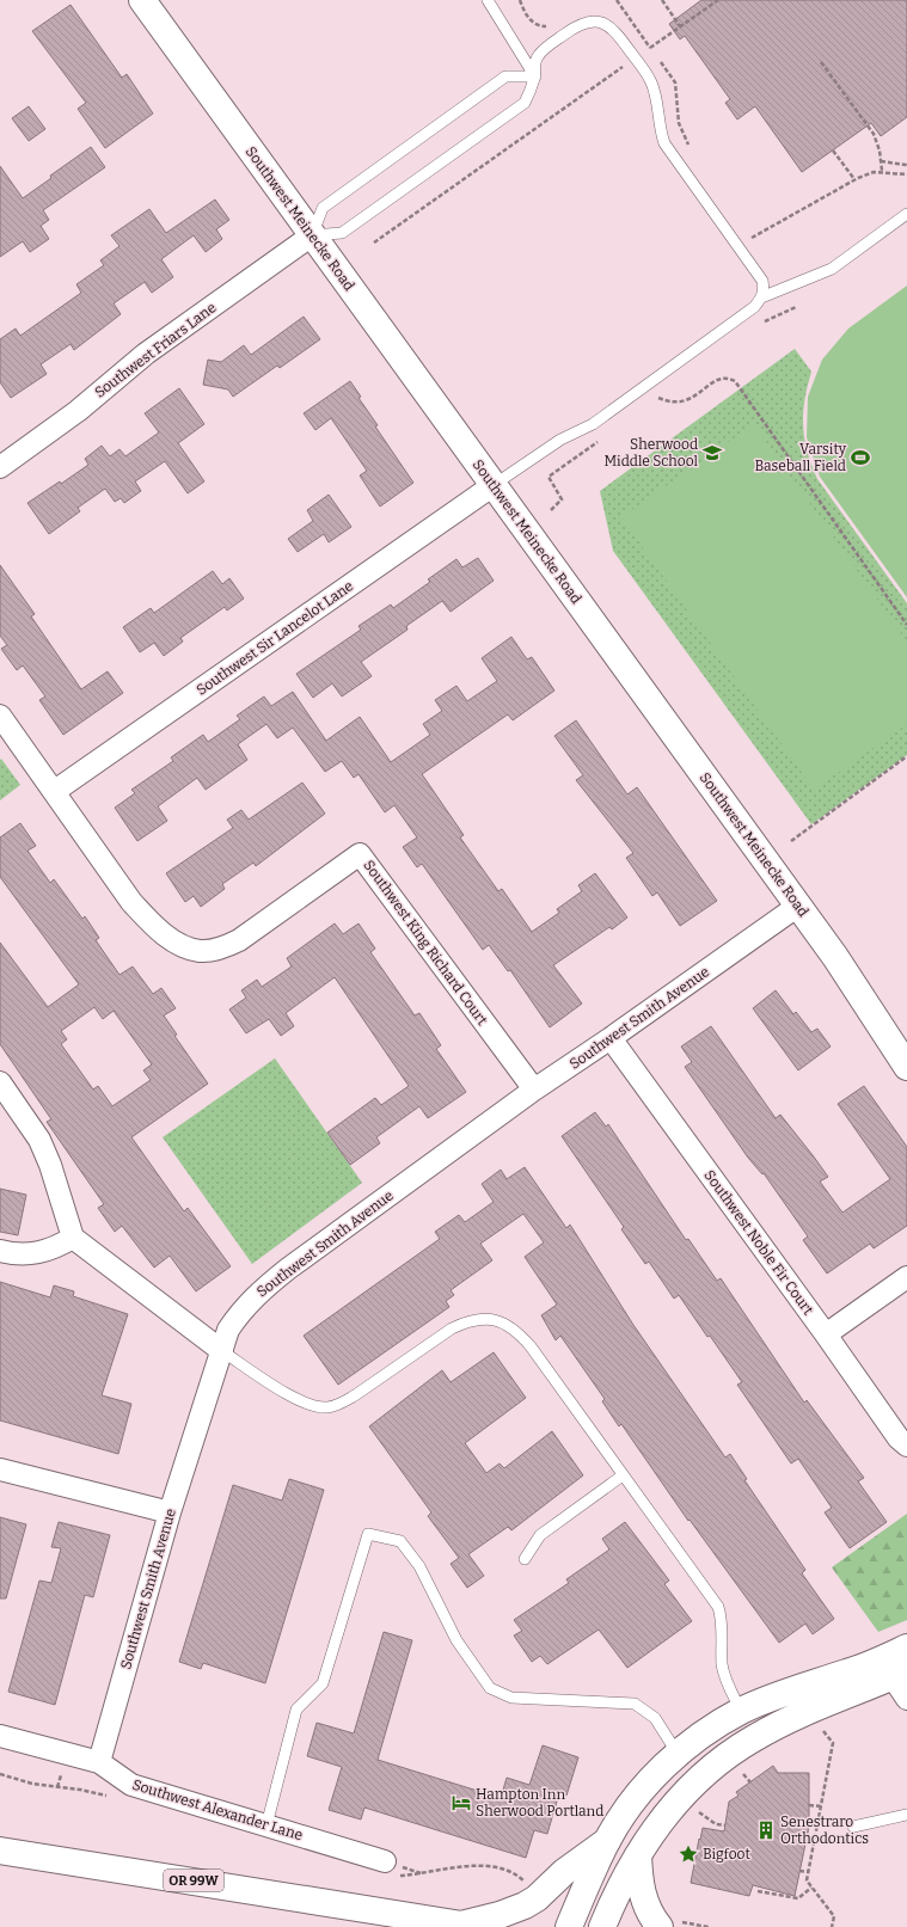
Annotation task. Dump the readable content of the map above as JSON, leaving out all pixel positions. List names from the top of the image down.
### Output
{
  "streets": {
    "main road": ["Southwest Meinecke Road", "OR 99W"],
    "street": [
      "Southwest Friars Lane",
      "Southwest Sir Lancelot Lane",
      "Southwest King Richard Court",
      "Southwest Smith Avenue",
      "Southwest Noble Fir Court",
      "Southwest Alexander Lane"
    ]
  },
  "crossings": [
    ["Southwest Meinecke Road", "Southwest Friars Lane"],
    ["Southwest Meinecke Road", "Southwest Sir Lancelot Lane"],
    ["Southwest Meinecke Road", "Southwest Smith Avenue"],
    ["Southwest Sir Lancelot Lane", "Southwest King Richard Court"],
    ["Southwest King Richard Court", "Southwest Smith Avenue"],
    ["Southwest Smith Avenue", "Southwest Noble Fir Court"],
    ["Southwest Smith Avenue", "Southwest Alexander Lane"]
  ],
  "places": {
    "school or university": ["Sherwood Middle School"],
    "sports": ["Varsity Baseball Field"],
    "hotel": ["Hampton Inn Sherwood Portland"],
    "building": ["Senestraro Orthodontics"],
    "place": ["Bigfoot"]
  }
}
